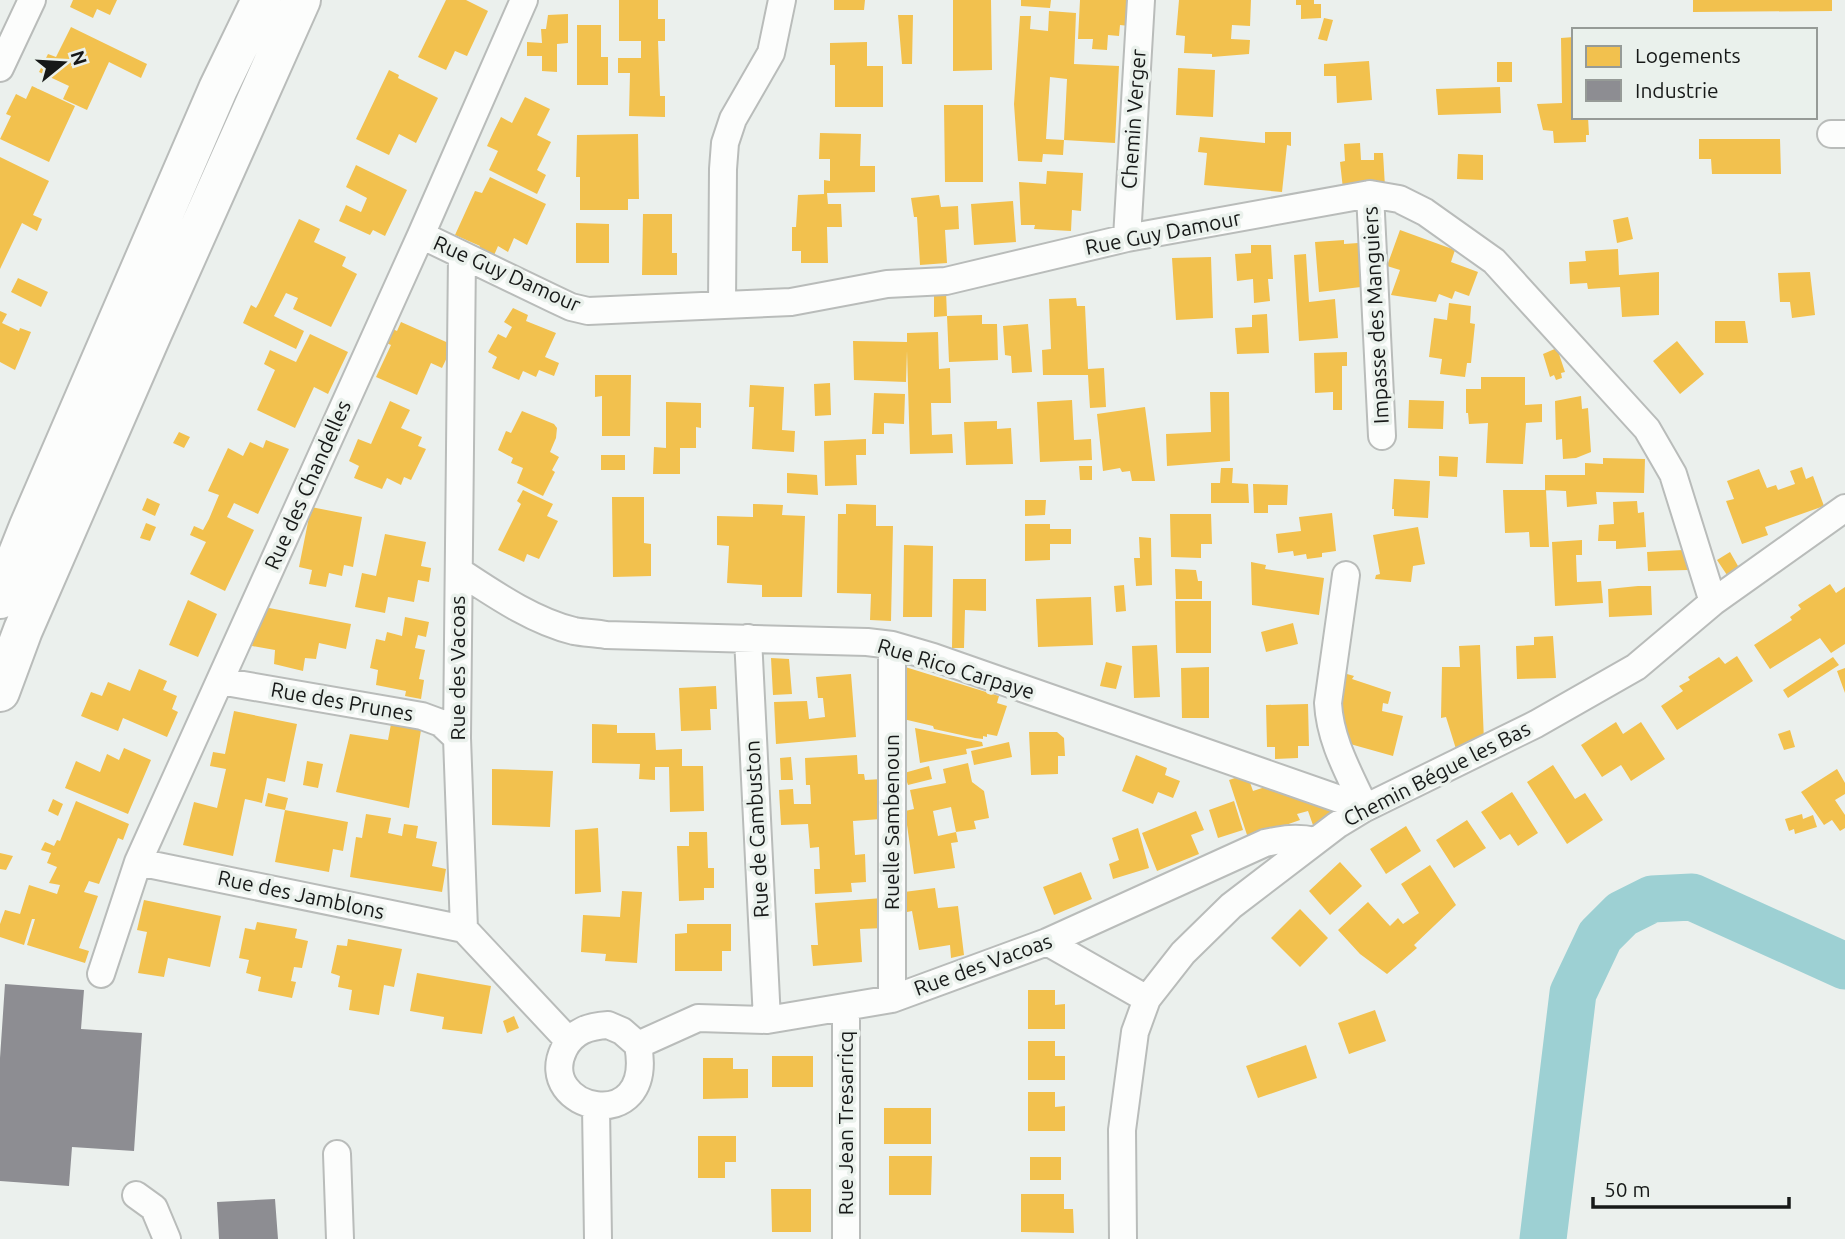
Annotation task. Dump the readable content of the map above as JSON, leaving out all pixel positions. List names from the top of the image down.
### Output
{
  "streets": {
    "street": [
      "Chemin Verger",
      "Rue Guy Damour",
      "Impasse des Manguiers",
      "Rue des Chandelles",
      "Rue des Vacoas",
      "Rue Rico Carpaye",
      "Rue des Prunes",
      "Chemin Bégue les Bas",
      "Ruelle Sambenoun",
      "Rue de Cambuston",
      "Rue des Jamblons",
      "Rue Jean Tresarricq"
    ]
  },
  "crossings": [
    ["Chemin Verger", "Rue Guy Damour"],
    ["Rue Guy Damour", "Impasse des Manguiers"],
    ["Rue Guy Damour", "Rue des Chandelles"],
    ["Rue Guy Damour", "Rue des Vacoas"],
    ["Rue Guy Damour", "Chemin Bégue les Bas"],
    ["Rue des Chandelles", "Rue des Prunes"],
    ["Rue des Chandelles", "Rue des Jamblons"],
    ["Rue des Vacoas", "Rue Rico Carpaye"],
    ["Rue des Vacoas", "Rue des Prunes"],
    ["Rue des Vacoas", "Chemin Bégue les Bas"],
    ["Rue des Vacoas", "Ruelle Sambenoun"],
    ["Rue des Vacoas", "Rue de Cambuston"],
    ["Rue des Vacoas", "Rue des Jamblons"],
    ["Rue des Vacoas", "Rue Jean Tresarricq"],
    ["Rue Rico Carpaye", "Chemin Bégue les Bas"],
    ["Rue Rico Carpaye", "Ruelle Sambenoun"],
    ["Rue Rico Carpaye", "Rue de Cambuston"]
  ],
  "legend": ["Logements", "Industrie"],
  "scale_bar": "50 m",
  "north": "right"
}
